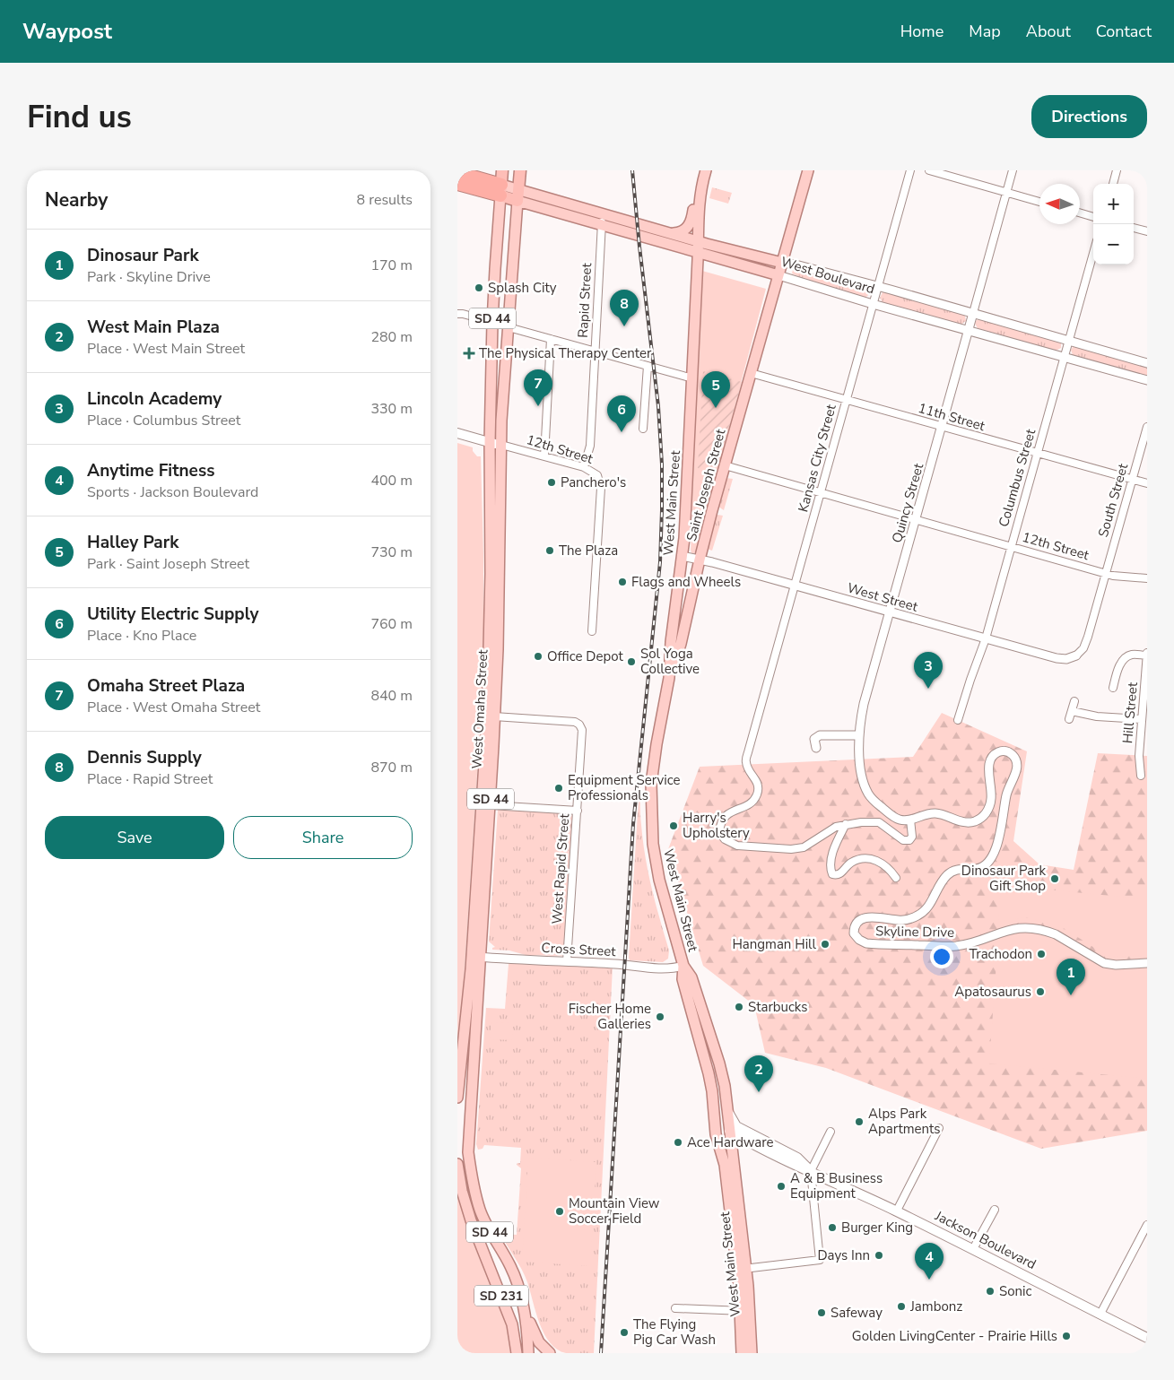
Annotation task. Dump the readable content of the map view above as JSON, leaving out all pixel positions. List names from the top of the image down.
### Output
{
  "streets": {
    "highway": ["West Boulevard"],
    "main road": [
      "SD 44",
      "Saint Joseph Street",
      "West Main Street",
      "West Omaha Street",
      "Jackson Boulevard",
      "SD 231"
    ],
    "street": [
      "Rapid Street",
      "11th Street",
      "12th Street",
      "Kansas City Street",
      "Columbus Street",
      "South Street",
      "Quincy Street",
      "West Street",
      "Hill Street",
      "West Rapid Street",
      "Skyline Drive",
      "Cross Street"
    ]
  },
  "crossings": [
    ["West Boulevard", "Rapid Street"],
    ["West Boulevard", "Kansas City Street"],
    ["West Boulevard", "Columbus Street"],
    ["West Boulevard", "Saint Joseph Street"],
    ["West Boulevard", "West Main Street"],
    ["West Boulevard", "Quincy Street"],
    ["West Boulevard", "West Omaha Street"],
    ["Rapid Street", "12th Street"],
    ["SD 44", "West Omaha Street"],
    ["SD 44", "SD 231"],
    ["11th Street", "Kansas City Street"],
    ["11th Street", "Columbus Street"],
    ["11th Street", "Saint Joseph Street"],
    ["11th Street", "South Street"],
    ["11th Street", "Quincy Street"],
    ["12th Street", "Kansas City Street"],
    ["12th Street", "Columbus Street"],
    ["12th Street", "Saint Joseph Street"],
    ["12th Street", "South Street"],
    ["12th Street", "Quincy Street"],
    ["12th Street", "West Omaha Street"],
    ["Kansas City Street", "West Street"],
    ["Columbus Street", "West Street"],
    ["Saint Joseph Street", "West Main Street"],
    ["Saint Joseph Street", "West Street"],
    ["South Street", "West Street"],
    ["West Main Street", "West Street"],
    ["West Main Street", "Cross Street"],
    ["West Main Street", "Jackson Boulevard"],
    ["Quincy Street", "West Street"],
    ["Quincy Street", "Skyline Drive"],
    ["West Omaha Street", "West Rapid Street"],
    ["West Omaha Street", "Cross Street"],
    ["West Rapid Street", "Cross Street"]
  ],
  "places": {
    "other": [
      "Splash City",
      "Panchero's",
      "The Plaza",
      "Flags and Wheels",
      "Office Depot",
      "Sol Yoga Collective",
      "Equipment Service Professionals",
      "Harry's Upholstery",
      "Dinosaur Park Gift Shop",
      "Hangman Hill",
      "Trachodon",
      "Apatosaurus",
      "Starbucks",
      "Fischer Home Galleries",
      "Alps Park Apartments",
      "Ace Hardware",
      "A & B Business Equipment",
      "Mountain View Soccer Field",
      "Burger King",
      "Days Inn",
      "Sonic",
      "Jambonz",
      "Safeway",
      "The Flying Pig Car Wash",
      "Golden LivingCenter - Prairie Hills"
    ],
    "health": ["The Physical Therapy Center"]
  },
  "north": "left",
  "page": {
    "header": "Waypost",
    "nav": [
      "Home",
      "Map",
      "About",
      "Contact"
    ],
    "buttons": [
      "Directions",
      ["Save", "Share"]
    ],
    "title": "Find us",
    "heading": ["Nearby", "8 results"],
    "map_buttons": ["+", "−"],
    "list": [
      {
        "mark": "1",
        "name": "Dinosaur Park",
        "note": "Park · Skyline Drive",
        "value": "170 m"
      },
      {
        "mark": "2",
        "name": "West Main Plaza",
        "note": "Place · West Main Street",
        "value": "280 m"
      },
      {
        "mark": "3",
        "name": "Lincoln Academy",
        "note": "Place · Columbus Street",
        "value": "330 m"
      },
      {
        "mark": "4",
        "name": "Anytime Fitness",
        "note": "Sports · Jackson Boulevard",
        "value": "400 m"
      },
      {
        "mark": "5",
        "name": "Halley Park",
        "note": "Park · Saint Joseph Street",
        "value": "730 m"
      },
      {
        "mark": "6",
        "name": "Utility Electric Supply",
        "note": "Place · Kno Place",
        "value": "760 m"
      },
      {
        "mark": "7",
        "name": "Omaha Street Plaza",
        "note": "Place · West Omaha Street",
        "value": "840 m"
      },
      {
        "mark": "8",
        "name": "Dennis Supply",
        "note": "Place · Rapid Street",
        "value": "870 m"
      }
    ],
    "pins": [
      "8",
      "7",
      "5",
      "6",
      "3",
      "1",
      "2",
      "4"
    ]
  }
}
